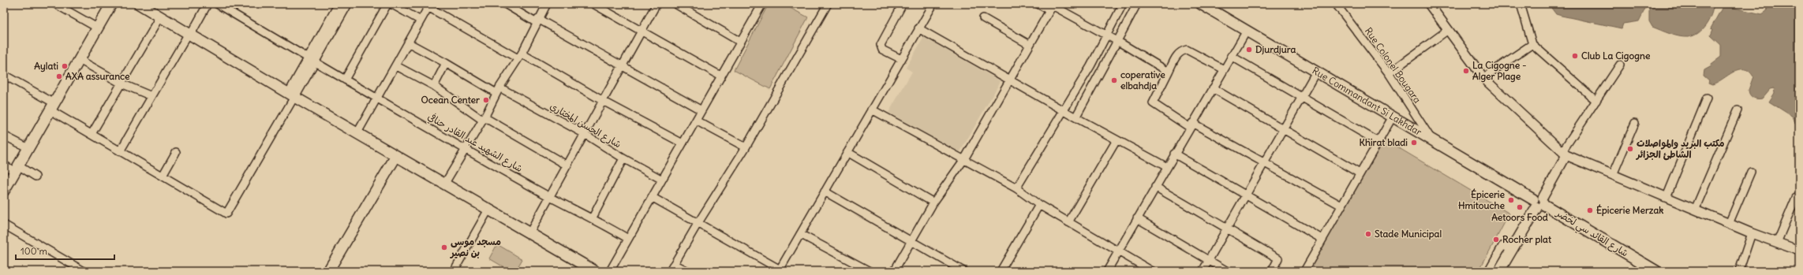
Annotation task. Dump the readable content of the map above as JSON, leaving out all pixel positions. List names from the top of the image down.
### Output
{
  "streets": {
    "main road": ["Rue Commandant Si Lakhdar", "شارع القائد سي لخضر"],
    "street": ["Rue Colonel Bougara", "شارع الحسن المختاري", "شارع الشهيد عبد القادر حنافي"]
  },
  "crossings": [
    ["Rue Colonel Bougara", "Rue Commandant Si Lakhdar"],
    ["Rue Commandant Si Lakhdar", "شارع القائد سي لخضر"]
  ],
  "places": [
    "Djurdjura",
    "Club La Cigogne",
    "Aylati",
    "La Cigogne - Alger Plage",
    "AXA assurance",
    "coperative elbahdja",
    "Ocean Center",
    "Khirat bladi",
    "مكتب البريد والمواصلات الشاطئ الجزائر",
    "Épicerie Hmitouche",
    "Aetoors Food",
    "Épicerie Merzak",
    "Stade Municipal",
    "Rocher plat",
    "مسجد موسى بن نصير"
  ],
  "scale_bar": "100 m"
}
